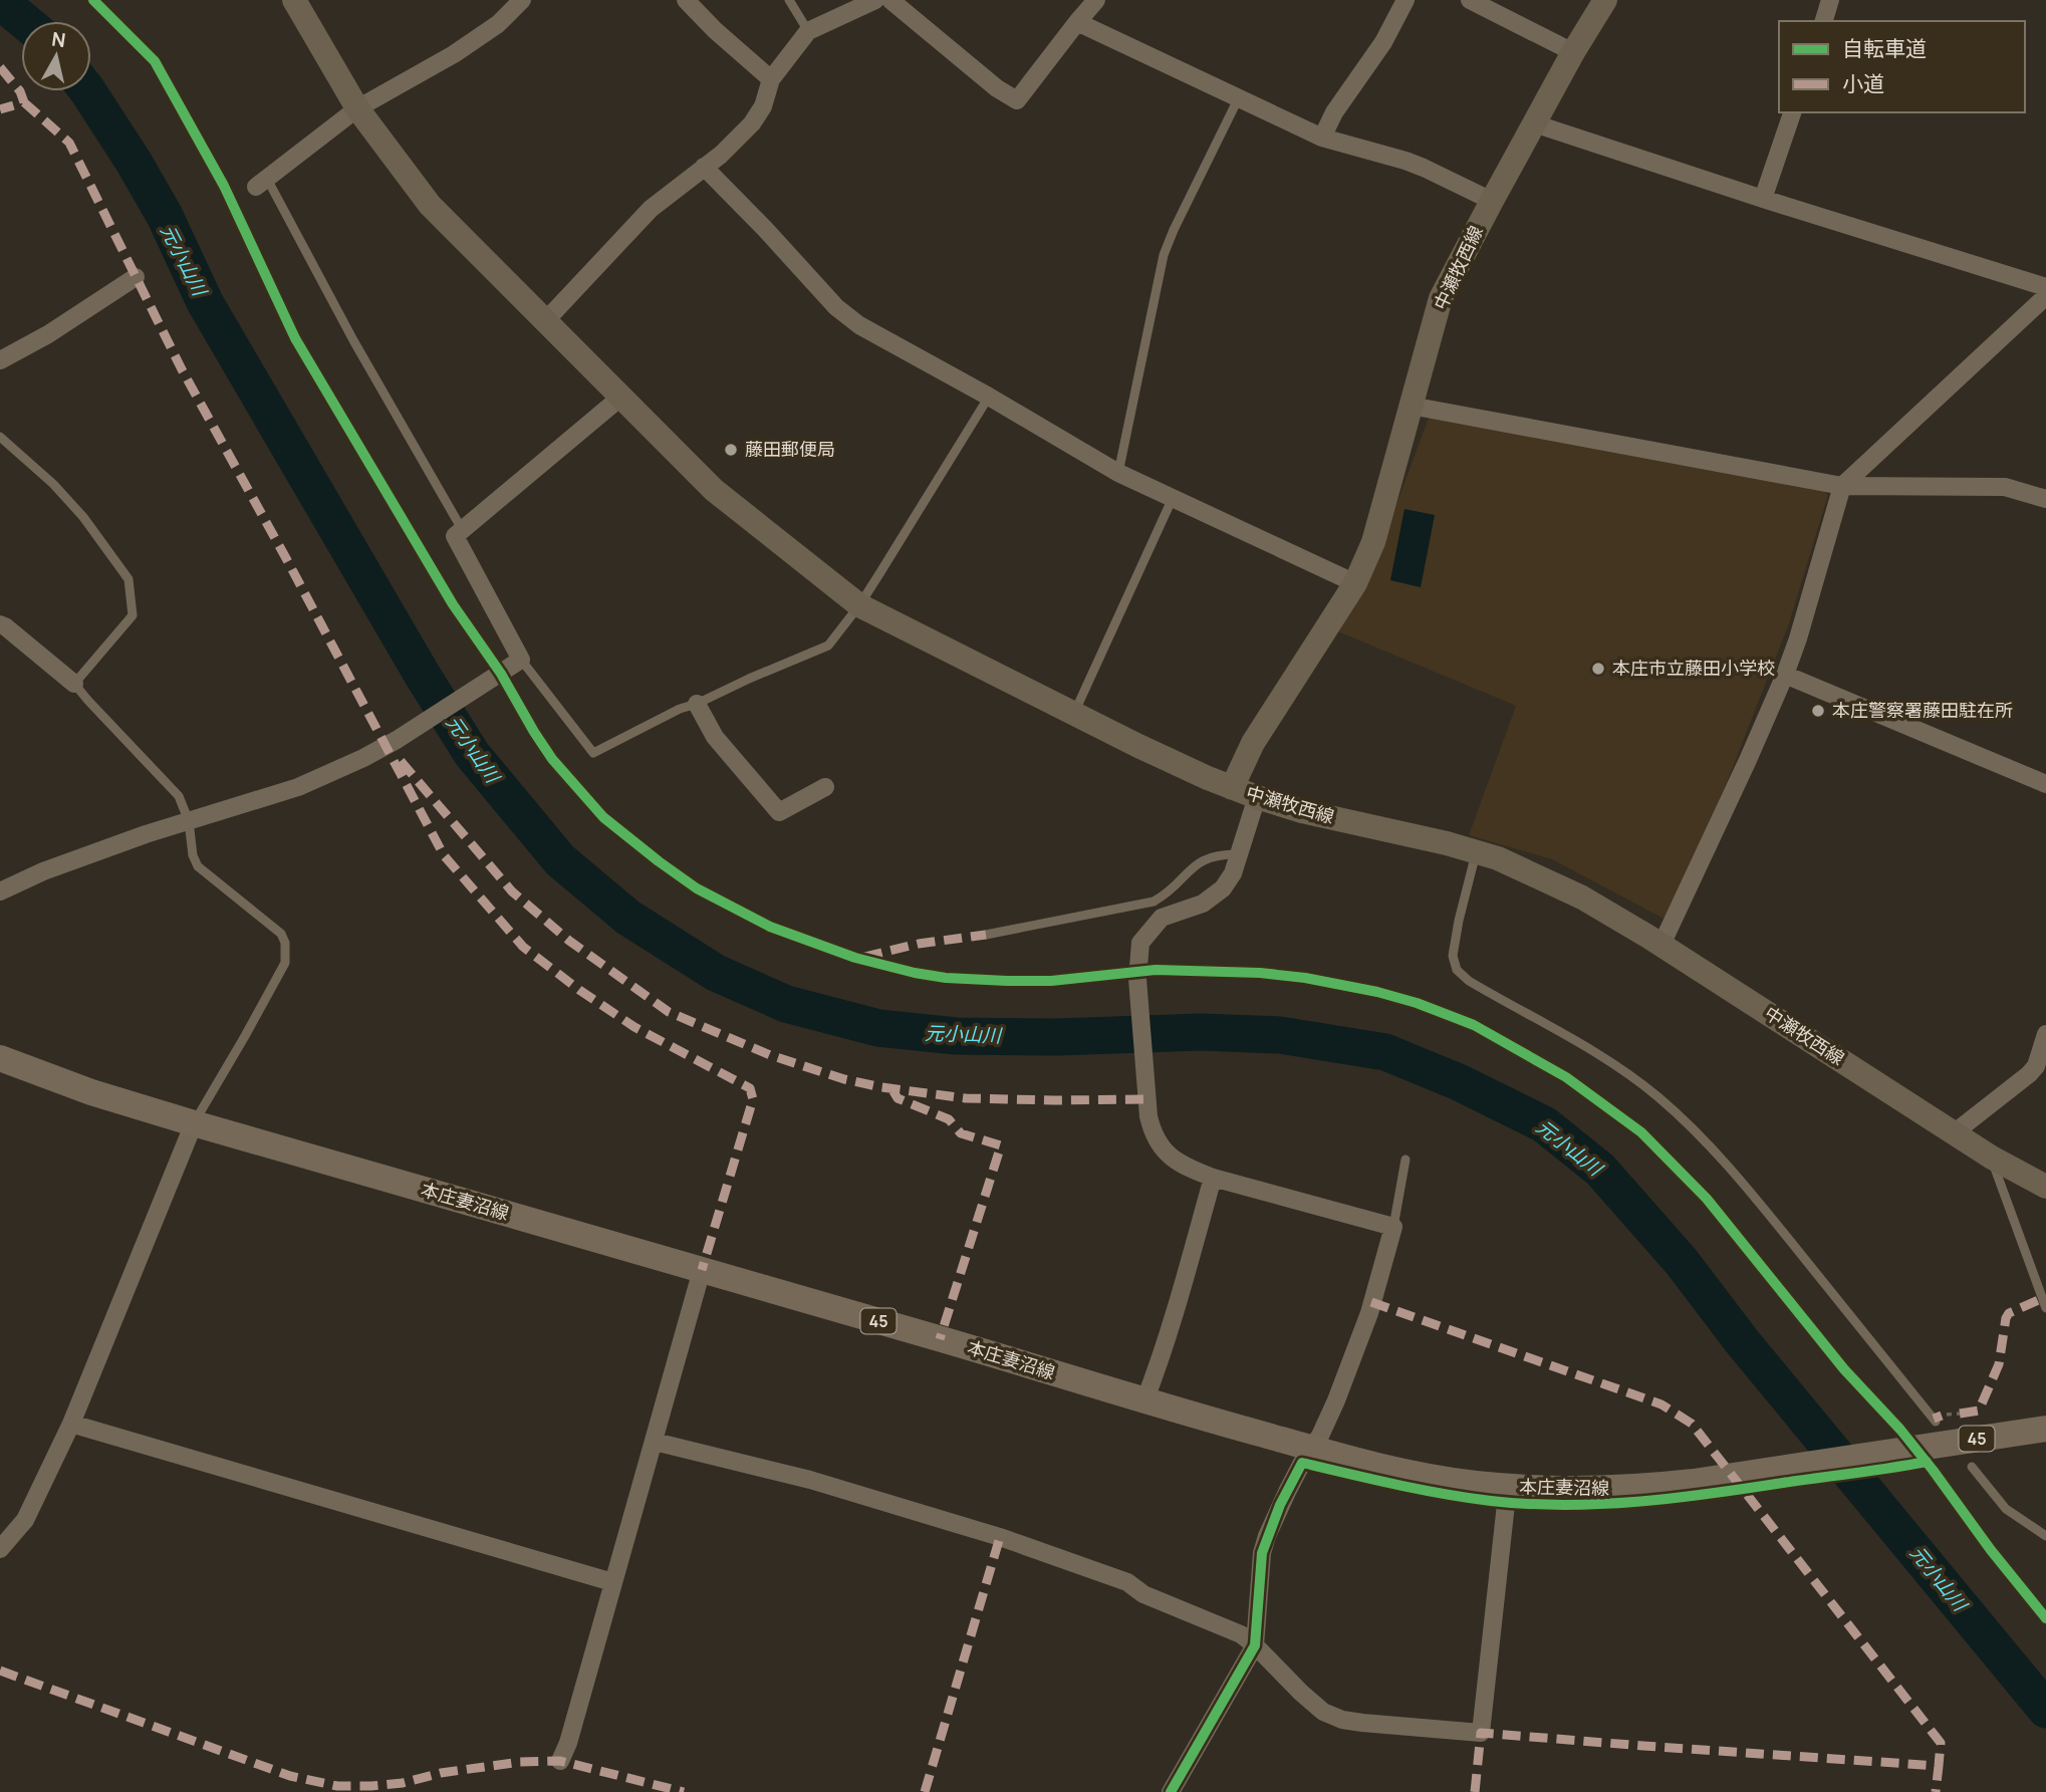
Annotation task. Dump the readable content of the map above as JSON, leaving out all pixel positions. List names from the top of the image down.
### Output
{
  "streets": {
    "main road": ["中瀬牧西線", "本庄妻沼線", "45"]
  },
  "water": ["元小山川"],
  "places": ["藤田郵便局", "本庄市立藤田小学校", "本庄警察署藤田駐在所"],
  "legend": ["自転車道", "小道"],
  "north": "top"
}
